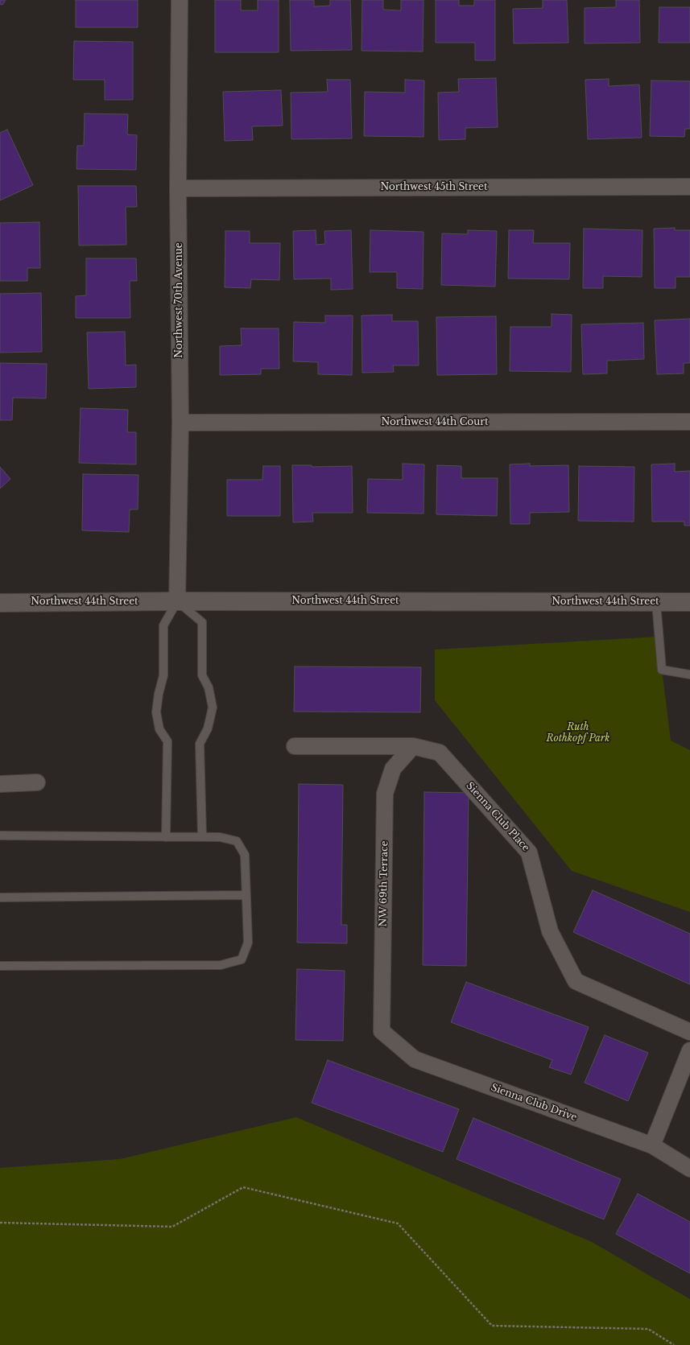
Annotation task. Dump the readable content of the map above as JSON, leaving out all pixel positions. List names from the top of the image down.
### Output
{
  "streets": {
    "street": [
      "Northwest 45th Street",
      "Northwest 70th Avenue",
      "Northwest 44th Court",
      "Northwest 44th Street",
      "Sienna Club Place",
      "NW 69th Terrace",
      "Sienna Club Drive"
    ]
  },
  "crossings": [
    ["Northwest 45th Street", "Northwest 70th Avenue"],
    ["Northwest 70th Avenue", "Northwest 44th Court"],
    ["Northwest 70th Avenue", "Northwest 44th Street"],
    ["Sienna Club Place", "NW 69th Terrace"],
    ["NW 69th Terrace", "Sienna Club Drive"]
  ],
  "parks": ["Ruth Rothkopf Park"]
}
